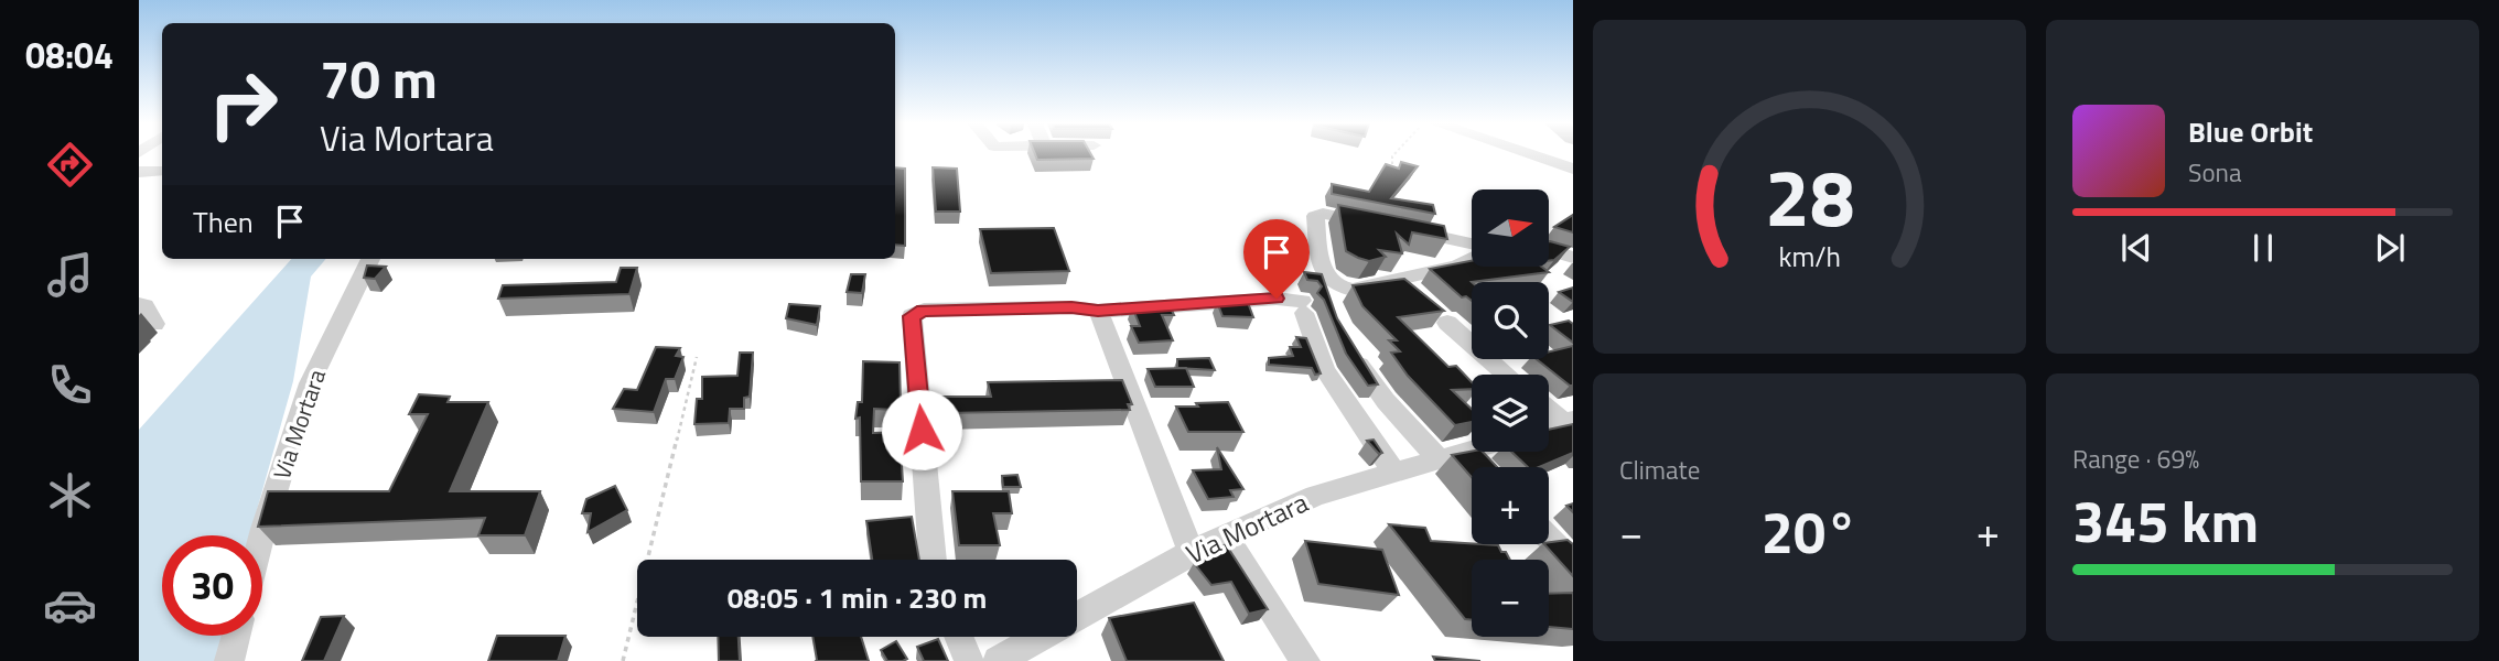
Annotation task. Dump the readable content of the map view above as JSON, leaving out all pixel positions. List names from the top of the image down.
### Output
{
  "streets": {
    "street": ["Via Mortara"]
  },
  "north": "right",
  "page": {
    "tabs": "08:04",
    "turn": ["70 m", "Via Mortara"],
    "song": ["Blue Orbit", "Sona"],
    "then": "Then",
    "map_buttons": ["+", "−"],
    "tile": [
      "Climate",
      ["Range · 69%", "345 km"]
    ],
    "heat": ["−", "20°", "+"],
    "limit": "30",
    "trip": "08:05 · 1 min · 230 m",
    "gauge": ["28", "km/h"]
  }
}
